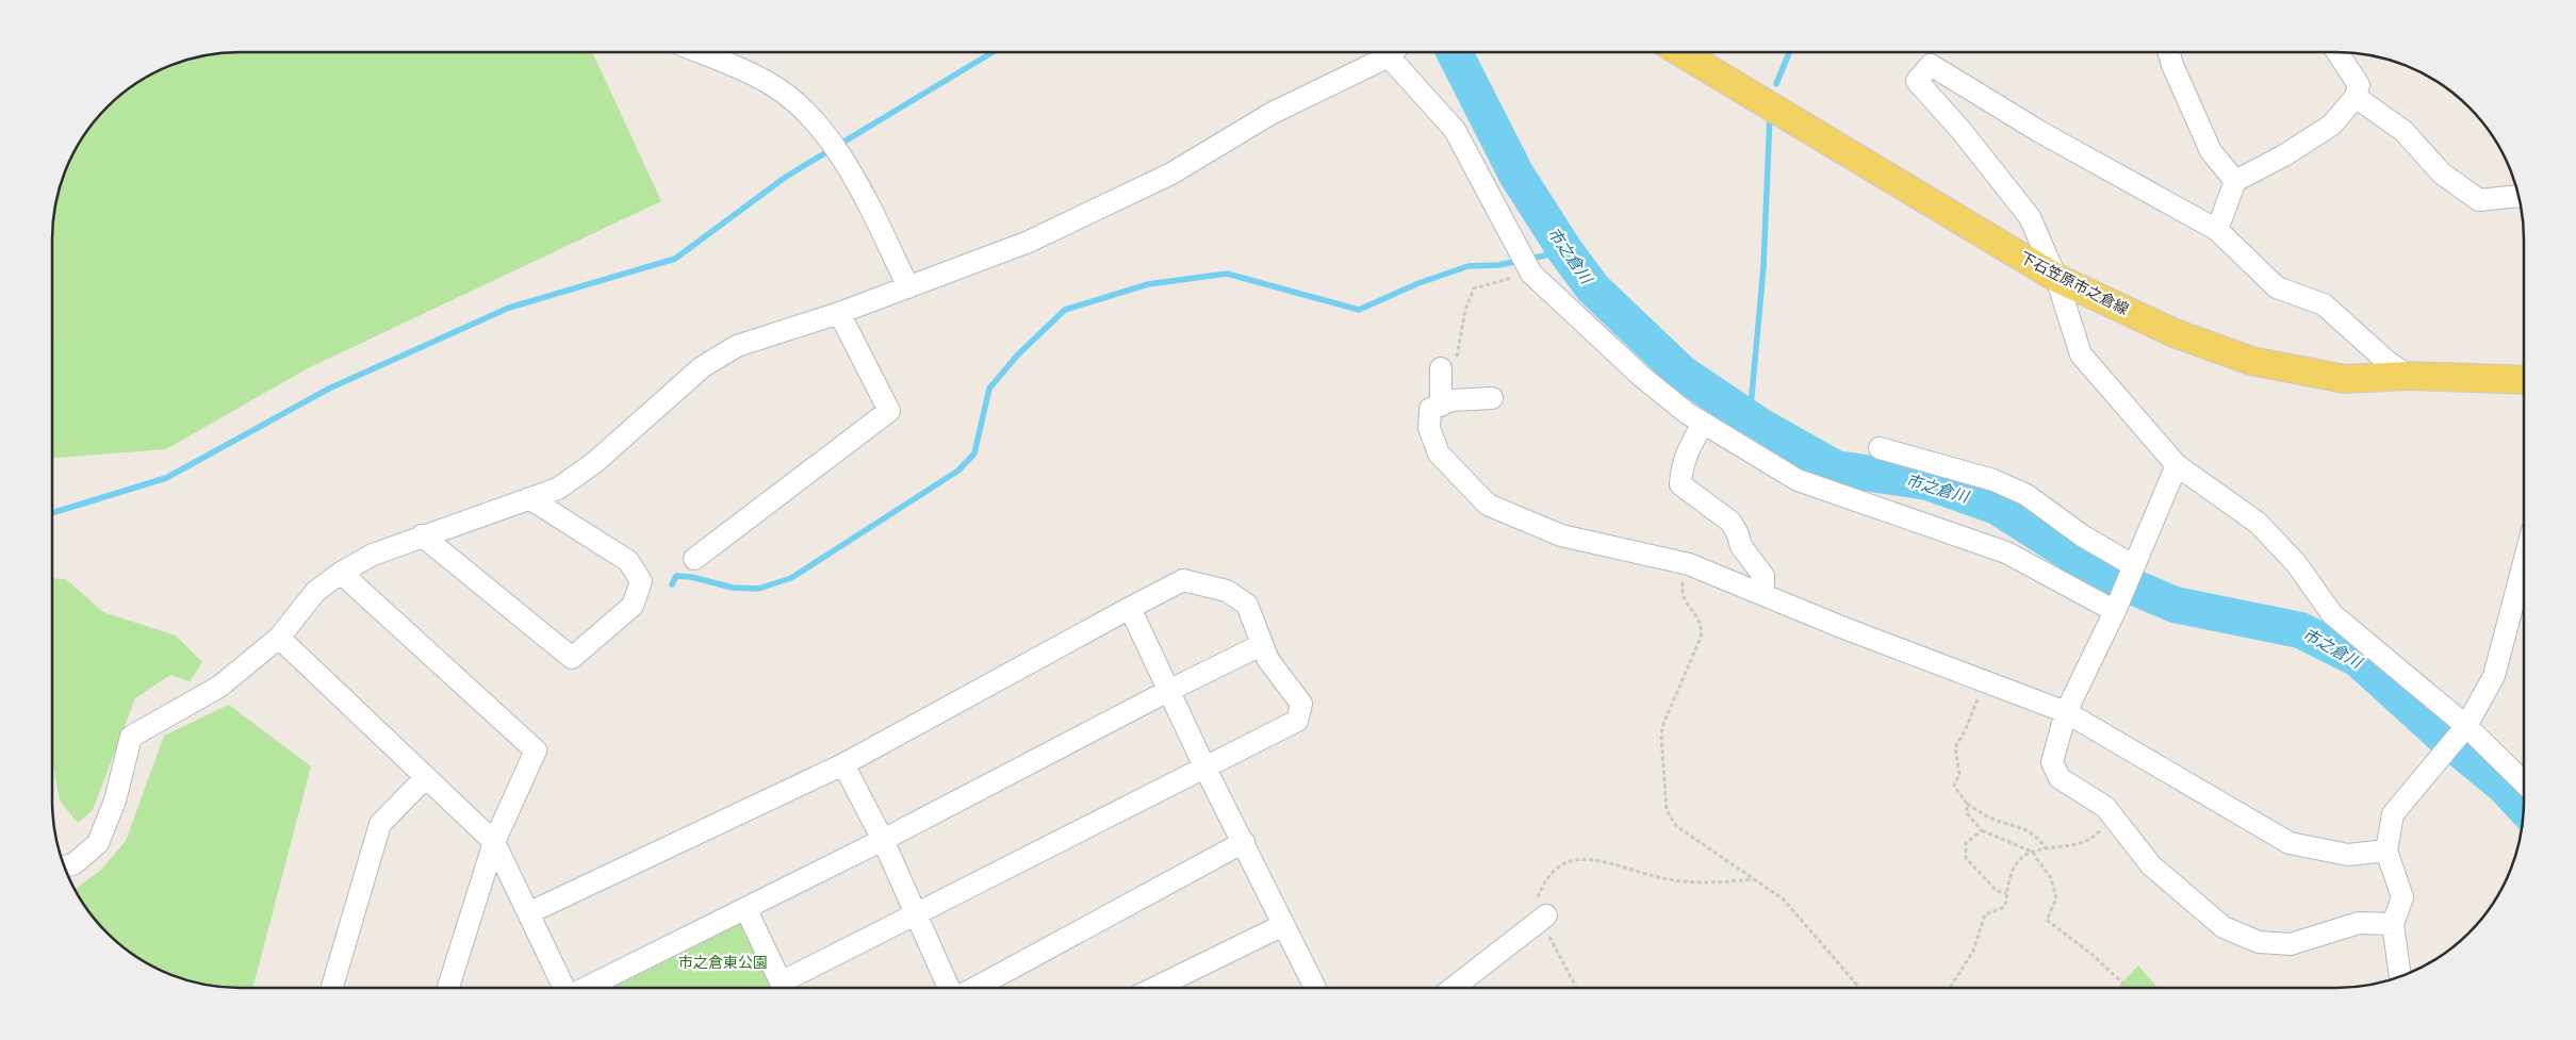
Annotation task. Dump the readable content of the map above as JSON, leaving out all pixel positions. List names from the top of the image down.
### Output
{
  "streets": {
    "main road": ["下石笠原市之倉線"]
  },
  "water": ["市之倉川"],
  "parks": ["市之倉東公園"]
}
